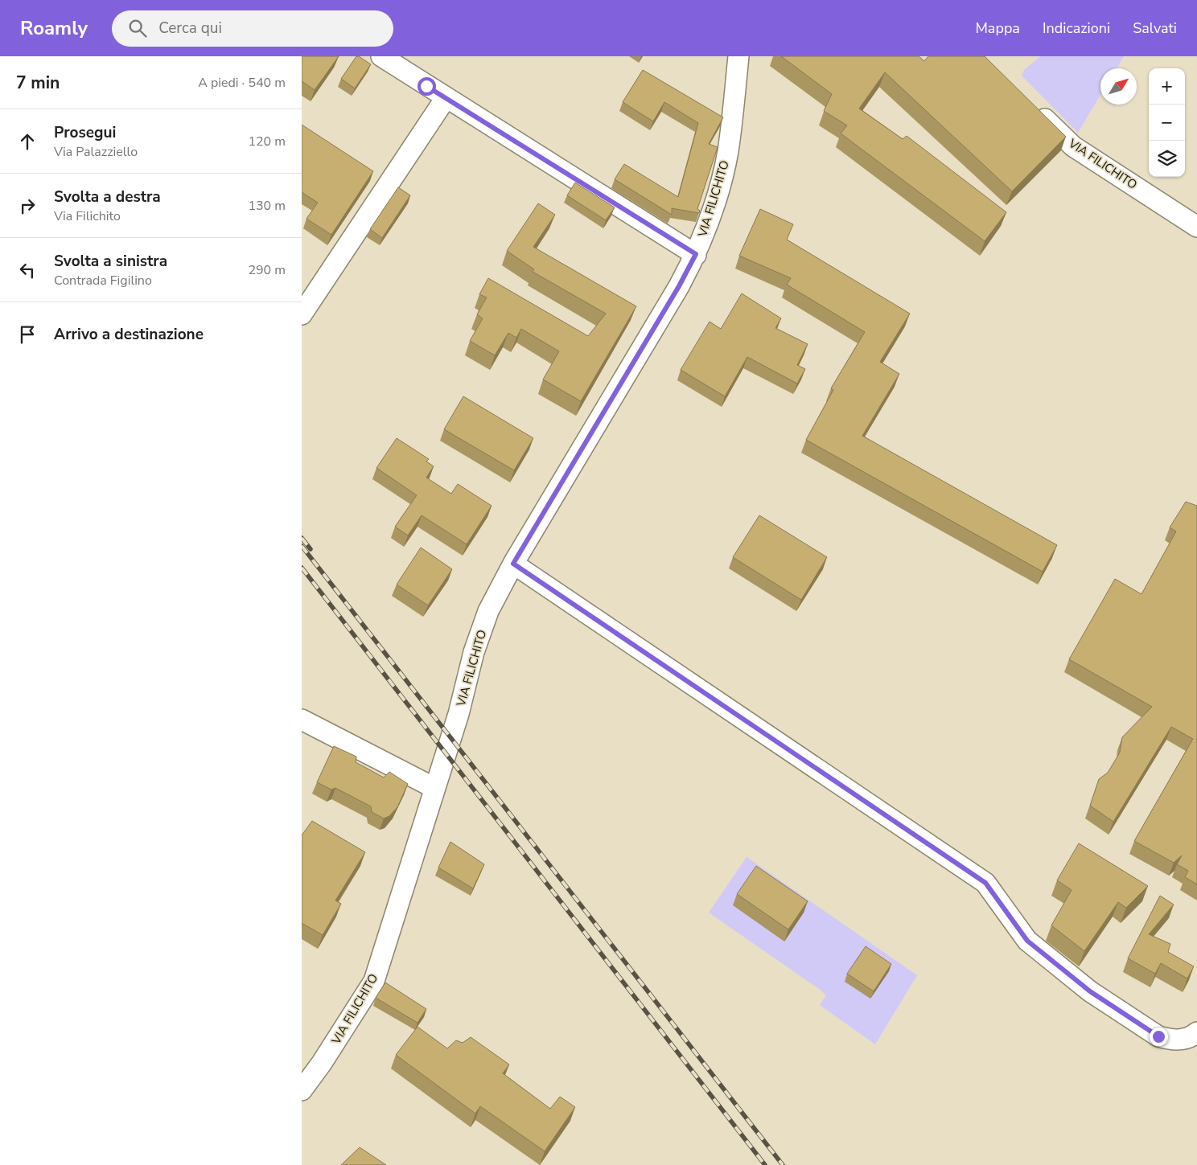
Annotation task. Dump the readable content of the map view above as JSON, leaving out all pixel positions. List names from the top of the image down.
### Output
{
  "streets": {
    "street": ["VIA FILICHITO"]
  },
  "north": "top right",
  "page": {
    "header": "Roamly",
    "search": "Cerca qui",
    "nav": ["Mappa", "Indicazioni", "Salvati"],
    "heading": ["7 min", "A piedi · 540 m"],
    "map_buttons": ["+", "−"],
    "list": [
      ["Prosegui", "Via Palazziello", "120 m"],
      ["Svolta a destra", "Via Filichito", "130 m"],
      ["Svolta a sinistra", "Contrada Figilino", "290 m"],
      "Arrivo a destinazione"
    ]
  }
}
